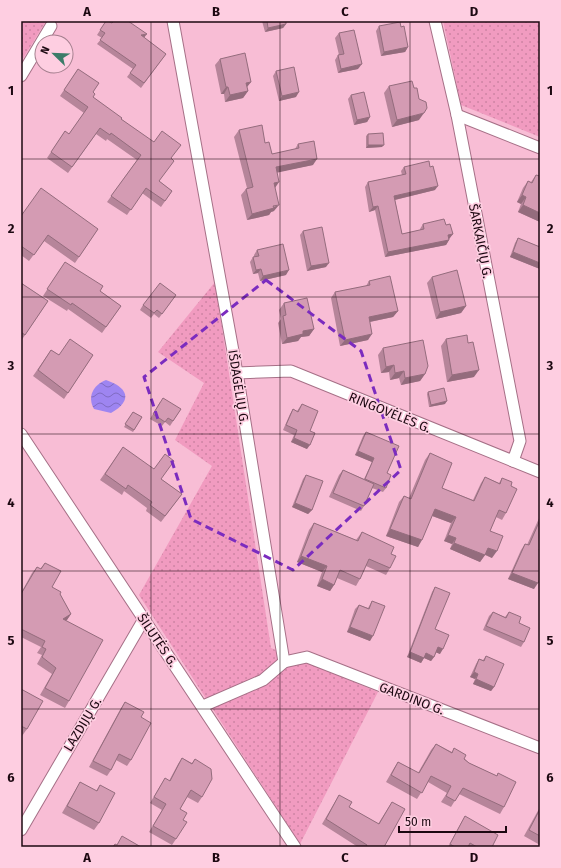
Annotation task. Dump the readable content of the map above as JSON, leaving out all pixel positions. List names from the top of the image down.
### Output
{
  "streets": {
    "street": [
      "ŠARKAIČIŲ G.",
      "IŠDAGĖLIŲ G.",
      "RINGOVĖLĖS G.",
      "ŠILUTĖS G.",
      "GARDINO G.",
      "LAZDIJŲ G."
    ]
  },
  "crossings": [
    ["ŠARKAIČIŲ G.", "RINGOVĖLĖS G."],
    ["IŠDAGĖLIŲ G.", "RINGOVĖLĖS G."],
    ["IŠDAGĖLIŲ G.", "GARDINO G."],
    ["ŠILUTĖS G.", "LAZDIJŲ G."]
  ],
  "scale_bar": "50 m",
  "north": "top left",
  "grid": {
    "columns": [
      "A",
      "B",
      "C",
      "D"
    ],
    "rows": [
      "1",
      "2",
      "3",
      "4",
      "5",
      "6"
    ]
  }
}
